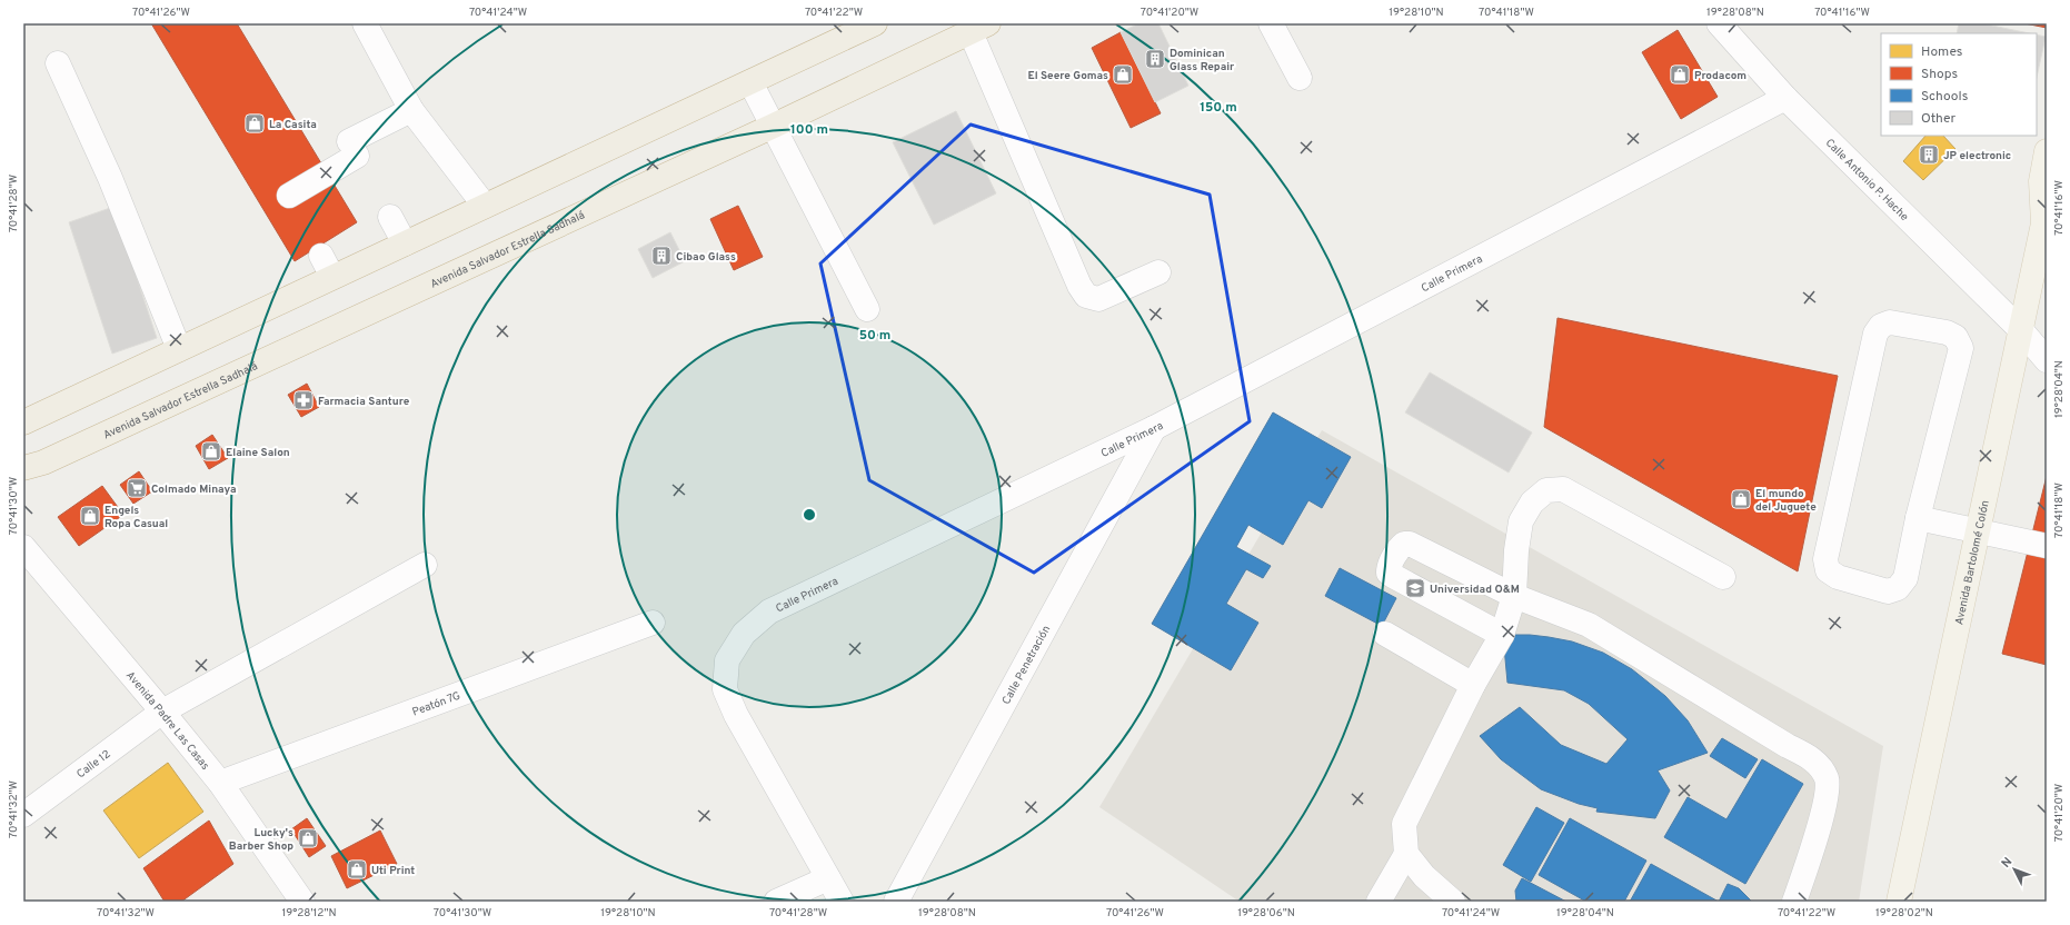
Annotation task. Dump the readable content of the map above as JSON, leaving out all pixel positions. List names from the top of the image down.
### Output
{
  "streets": {
    "highway": ["Avenida Salvador Estrella Sadhalá"],
    "main road": ["Avenida Bartolomé Colón"],
    "street": [
      "Calle Antonio P. Hache",
      "Calle Primera",
      "Calle Penetración",
      "Peatón 7G",
      "Avenida Padre Las Casas",
      "Calle 12"
    ]
  },
  "crossings": [
    ["Calle Antonio P. Hache", "Calle Primera"],
    ["Calle Antonio P. Hache", "Avenida Bartolomé Colón"],
    ["Calle Primera", "Calle Penetración"],
    ["Peatón 7G", "Avenida Padre Las Casas"],
    ["Avenida Padre Las Casas", "Calle 12"]
  ],
  "places": {
    "building": ["Dominican Glass Repair", "JP electronic", "Cibao Glass"],
    "shop": [
      "El Seere Gomas",
      "Prodacom",
      "La Casita",
      "Elaine Salon",
      "El mundo del Juguete",
      "Engels Ropa Casual",
      "Lucky's Barber Shop",
      "Uti Print"
    ],
    "pharmacy": ["Farmacia Santure"],
    "supermarket": ["Colmado Minaya"],
    "school or university": ["Universidad O&M"]
  },
  "legend": [
    "Homes",
    "Shops",
    "Schools",
    "Other"
  ],
  "north": "top left",
  "coordinates": [
    "70°41'26\"W",
    "70°41'24\"W",
    "70°41'22\"W",
    "70°41'20\"W",
    "19°28'10\"N",
    "70°41'18\"W",
    "19°28'08\"N",
    "70°41'16\"W",
    "70°41'28\"W",
    "19°28'04\"N",
    "70°41'30\"W",
    "70°41'32\"W",
    "19°28'12\"N",
    "19°28'06\"N",
    "19°28'02\"N"
  ],
  "rings": ["150 m", "100 m", "50 m"]
}
